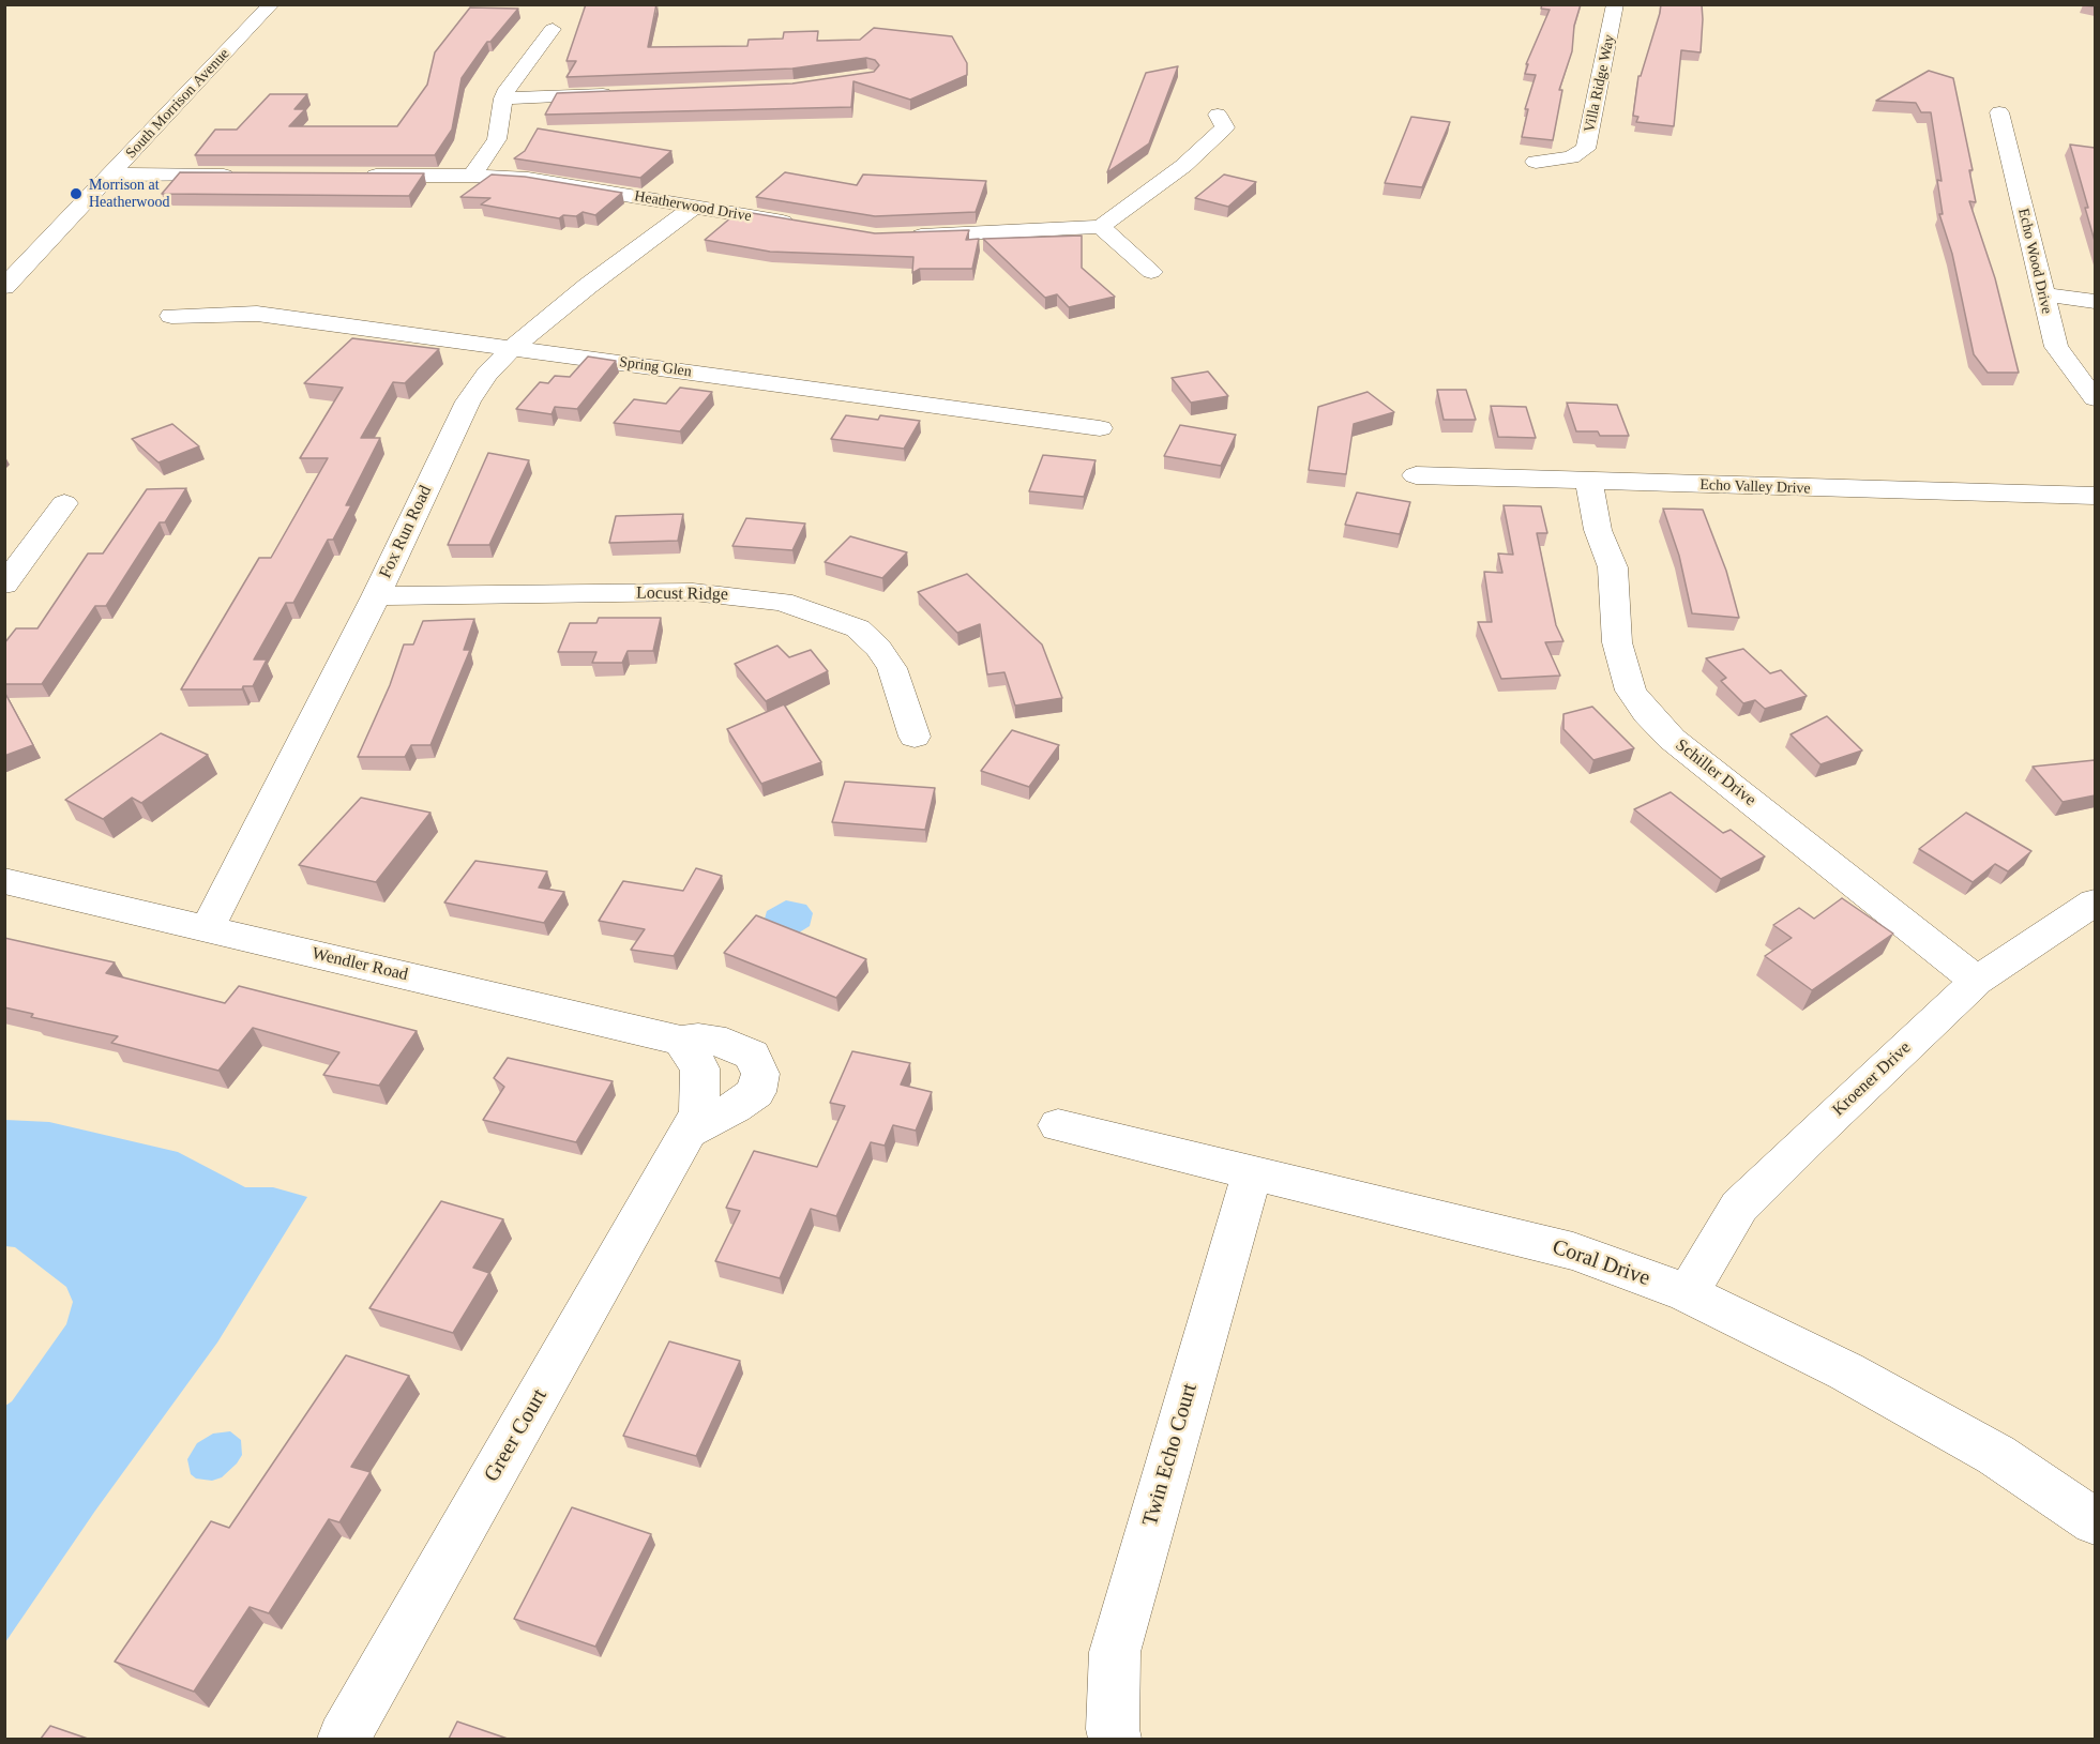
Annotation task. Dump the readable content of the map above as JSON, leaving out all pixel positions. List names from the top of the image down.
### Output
{
  "streets": {
    "street": [
      "Villa Ridge Way",
      "South Morrison Avenue",
      "Heatherwood Drive",
      "Echo Wood Drive",
      "Spring Glen",
      "Echo Valley Drive",
      "Fox Run Road",
      "Locust Ridge",
      "Schiller Drive",
      "Wendler Road",
      "Kroener Drive",
      "Coral Drive",
      "Greer Court",
      "Twin Echo Court"
    ]
  },
  "crossings": [
    ["Heatherwood Drive", "Fox Run Road"],
    ["Spring Glen", "Fox Run Road"],
    ["Echo Valley Drive", "Schiller Drive"],
    ["Fox Run Road", "Locust Ridge"],
    ["Fox Run Road", "Wendler Road"],
    ["Schiller Drive", "Kroener Drive"],
    ["Wendler Road", "Greer Court"],
    ["Kroener Drive", "Coral Drive"],
    ["Coral Drive", "Twin Echo Court"]
  ],
  "places": ["Morrison at Heatherwood"]
}
